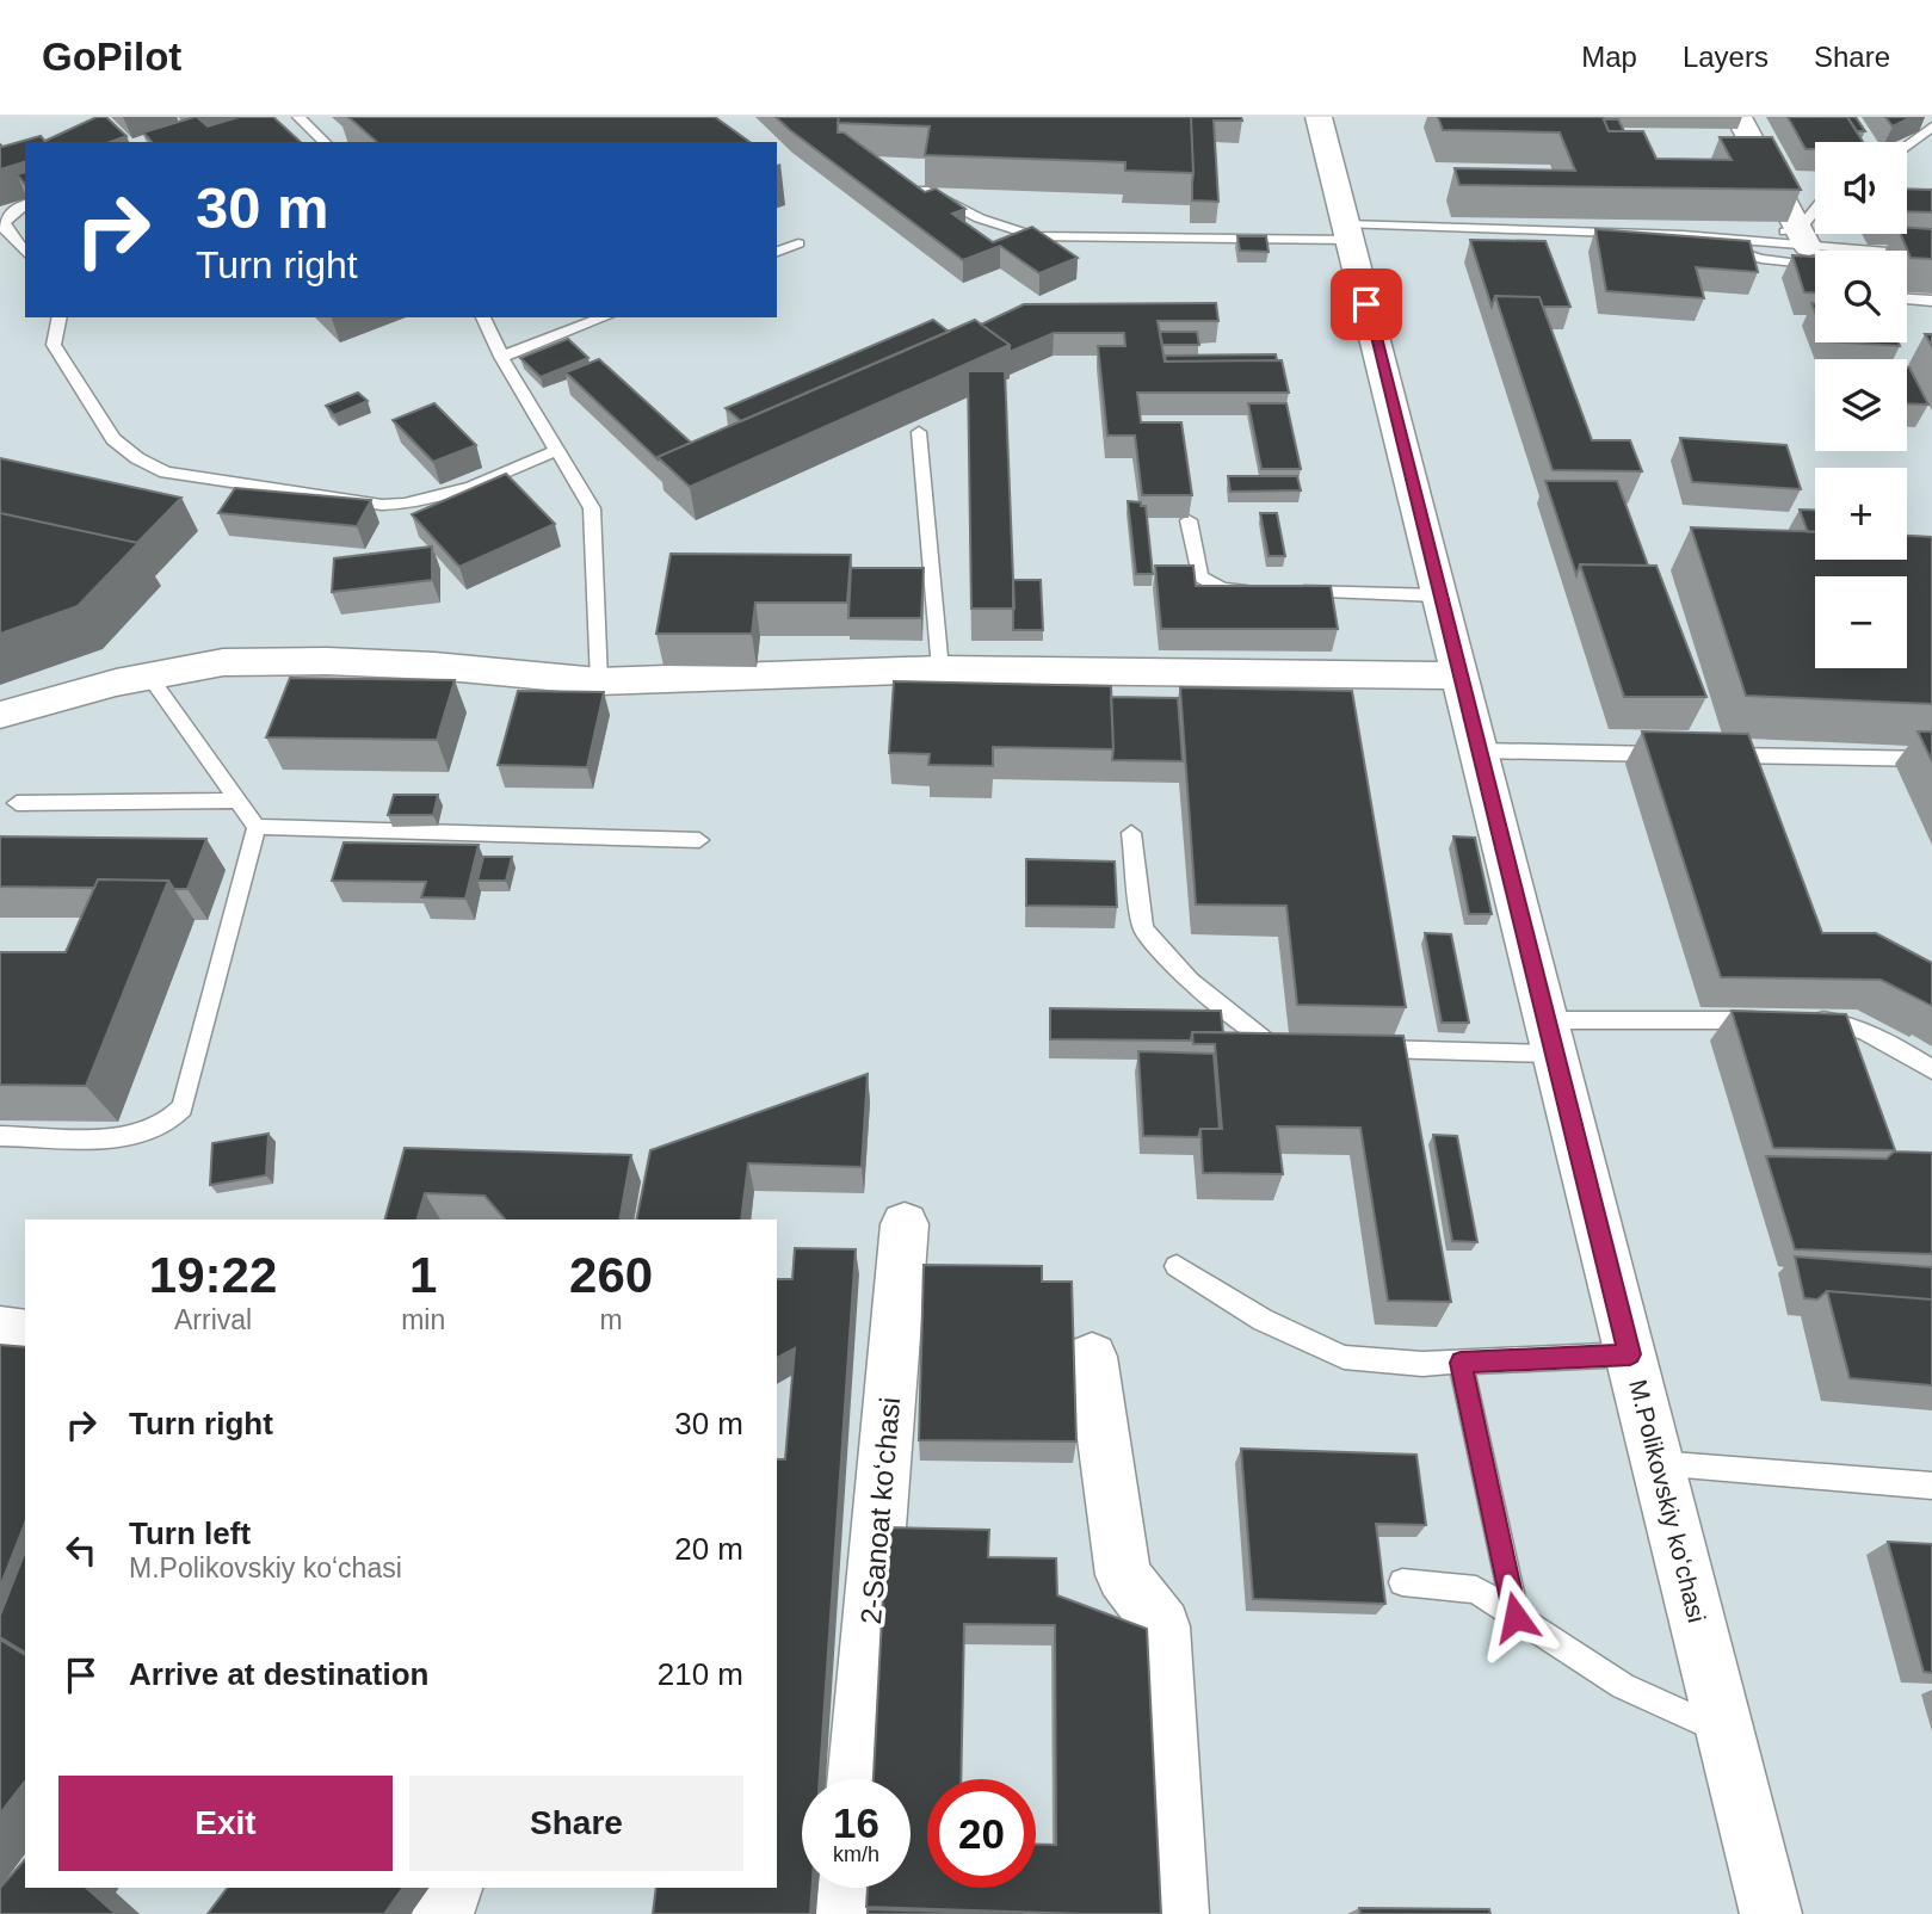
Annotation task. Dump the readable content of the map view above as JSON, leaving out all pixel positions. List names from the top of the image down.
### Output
{
  "streets": {
    "street": ["M.Polikovskiy koʻchasi", "2-Sanoat koʻchasi"]
  },
  "page": {
    "header": "GoPilot",
    "nav": ["Map", "Layers", "Share"],
    "map_buttons": ["+", "−"],
    "turn": ["30 m", "Turn right"],
    "eta": [
      "19:22",
      "Arrival",
      "1",
      "min",
      "260",
      "m"
    ],
    "list": [
      {
        "name": "Turn right",
        "value": "30 m"
      },
      {
        "name": "Turn left",
        "note": "M.Polikovskiy koʻchasi",
        "value": "20 m"
      },
      {
        "name": "Arrive at destination",
        "value": "210 m"
      }
    ],
    "buttons": ["Exit", "Share"],
    "speed": "16 km/h",
    "limit": "20"
  }
}
